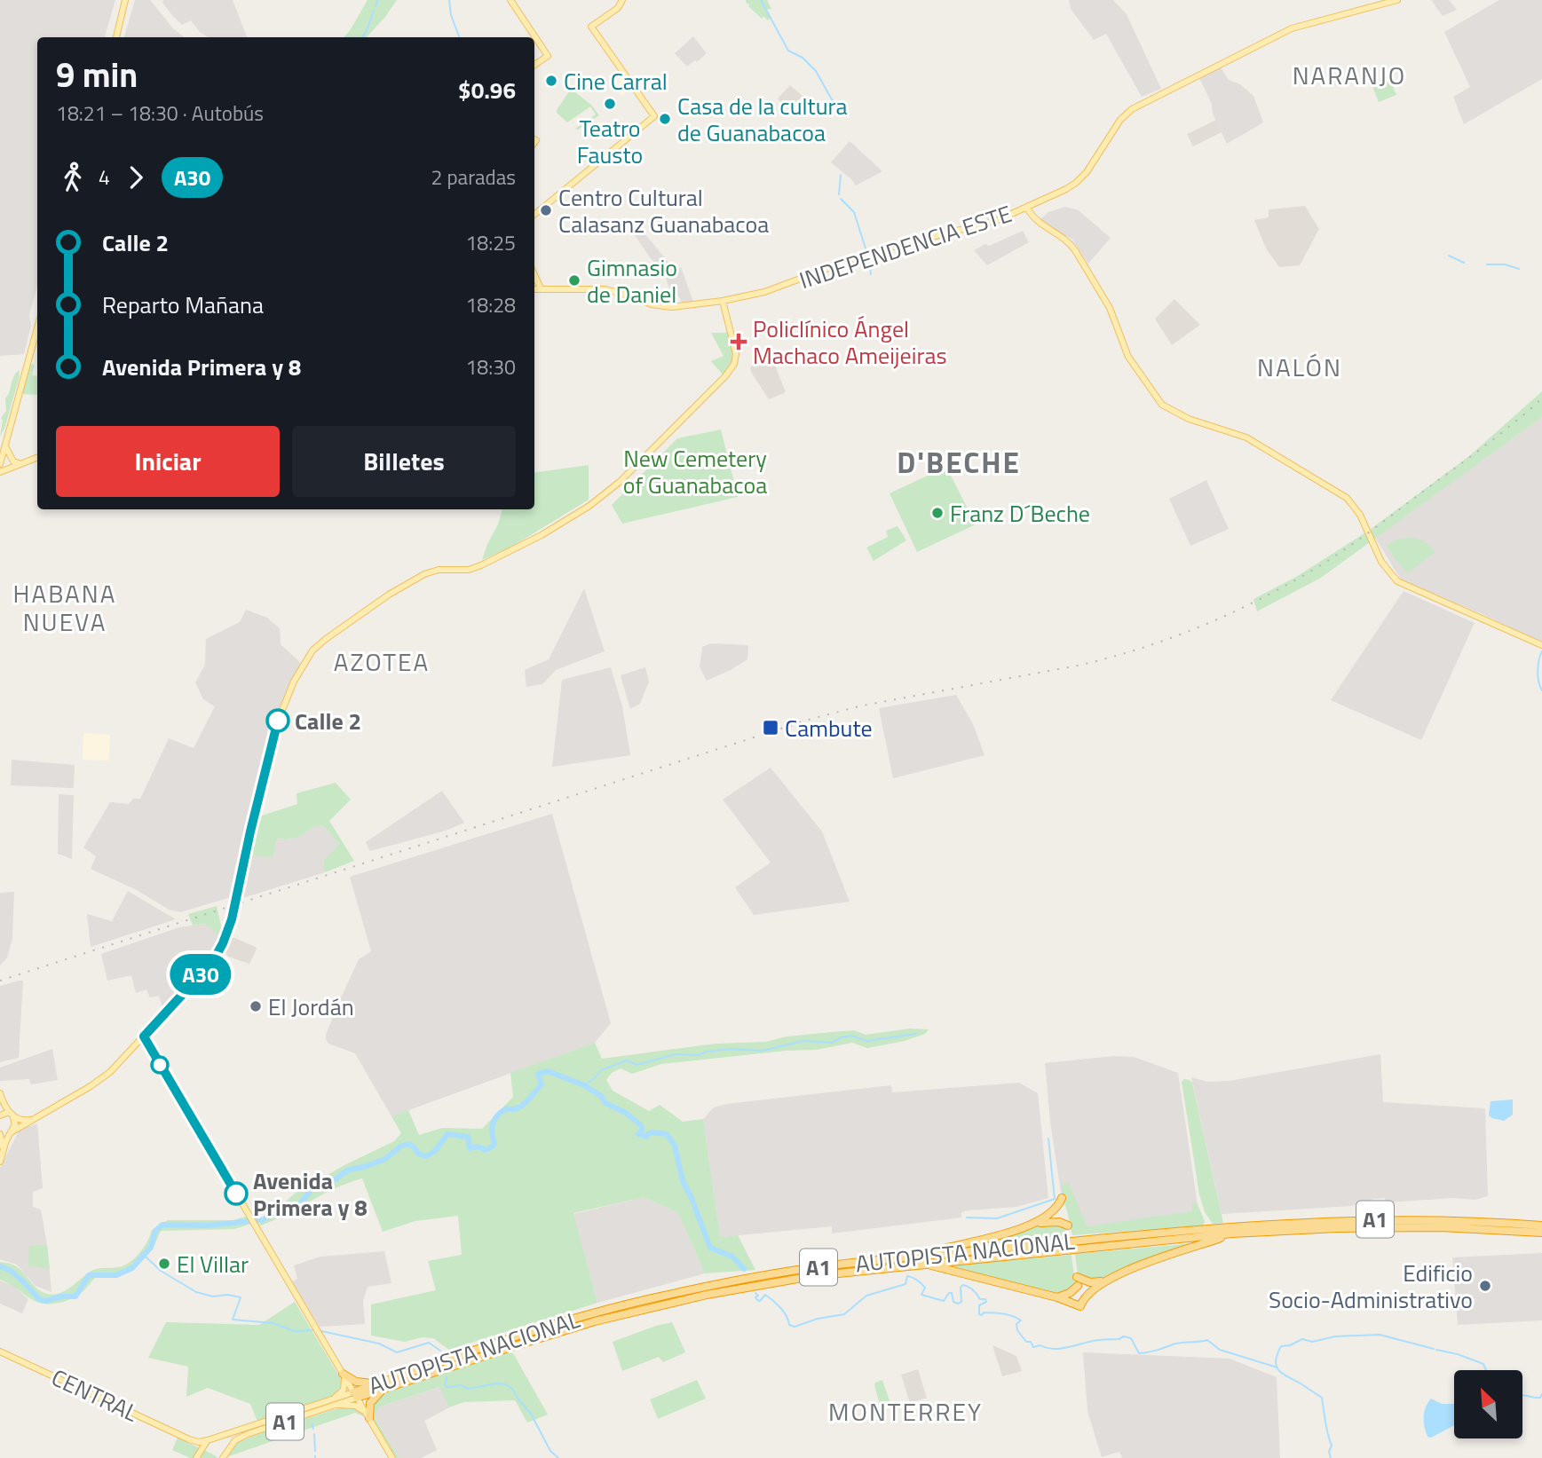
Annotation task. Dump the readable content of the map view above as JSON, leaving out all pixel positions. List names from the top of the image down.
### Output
{
  "streets": {
    "highway": ["A1", "AUTOPISTA NACIONAL"],
    "main road": ["INDEPENDENCIA ESTE", "CENTRAL"]
  },
  "crossings": [
    ["A1", "AUTOPISTA NACIONAL"],
    ["AUTOPISTA NACIONAL", "CENTRAL"]
  ],
  "districts": [
    "NARANJO",
    "NALÓN",
    "D'BECHE",
    "HABANA NUEVA",
    "AZOTEA",
    "MONTERREY"
  ],
  "parks": ["New Cemetery of Guanabacoa"],
  "places": {
    "other": [
      "Cine Carral",
      "Teatro Fausto",
      "Casa de la cultura de Guanabacoa",
      "Centro Cultural Calasanz Guanabacoa",
      "Gimnasio de Daniel",
      "Franz D´Beche",
      "Calle 2",
      "El Jordán",
      "Avenida Primera y 8",
      "El Villar",
      "Edificio Socio-Administrativo"
    ],
    "health": ["Policlínico Ángel Machaco Ameijeiras"],
    "transit": ["Cambute"]
  },
  "lines": ["bus line A30"],
  "north": "top left",
  "page": {
    "on_map": "A30",
    "heading": ["9 min", "18:21 – 18:30 · Autobús", "$0.96"],
    "legs": ["4", "A30", "2 paradas"],
    "list": [
      {
        "name": "Calle 2",
        "value": "18:25"
      },
      {
        "name": "Reparto Mañana",
        "value": "18:28"
      },
      {
        "name": "Avenida Primera y 8",
        "value": "18:30"
      }
    ],
    "buttons": ["Iniciar", "Billetes"]
  }
}
